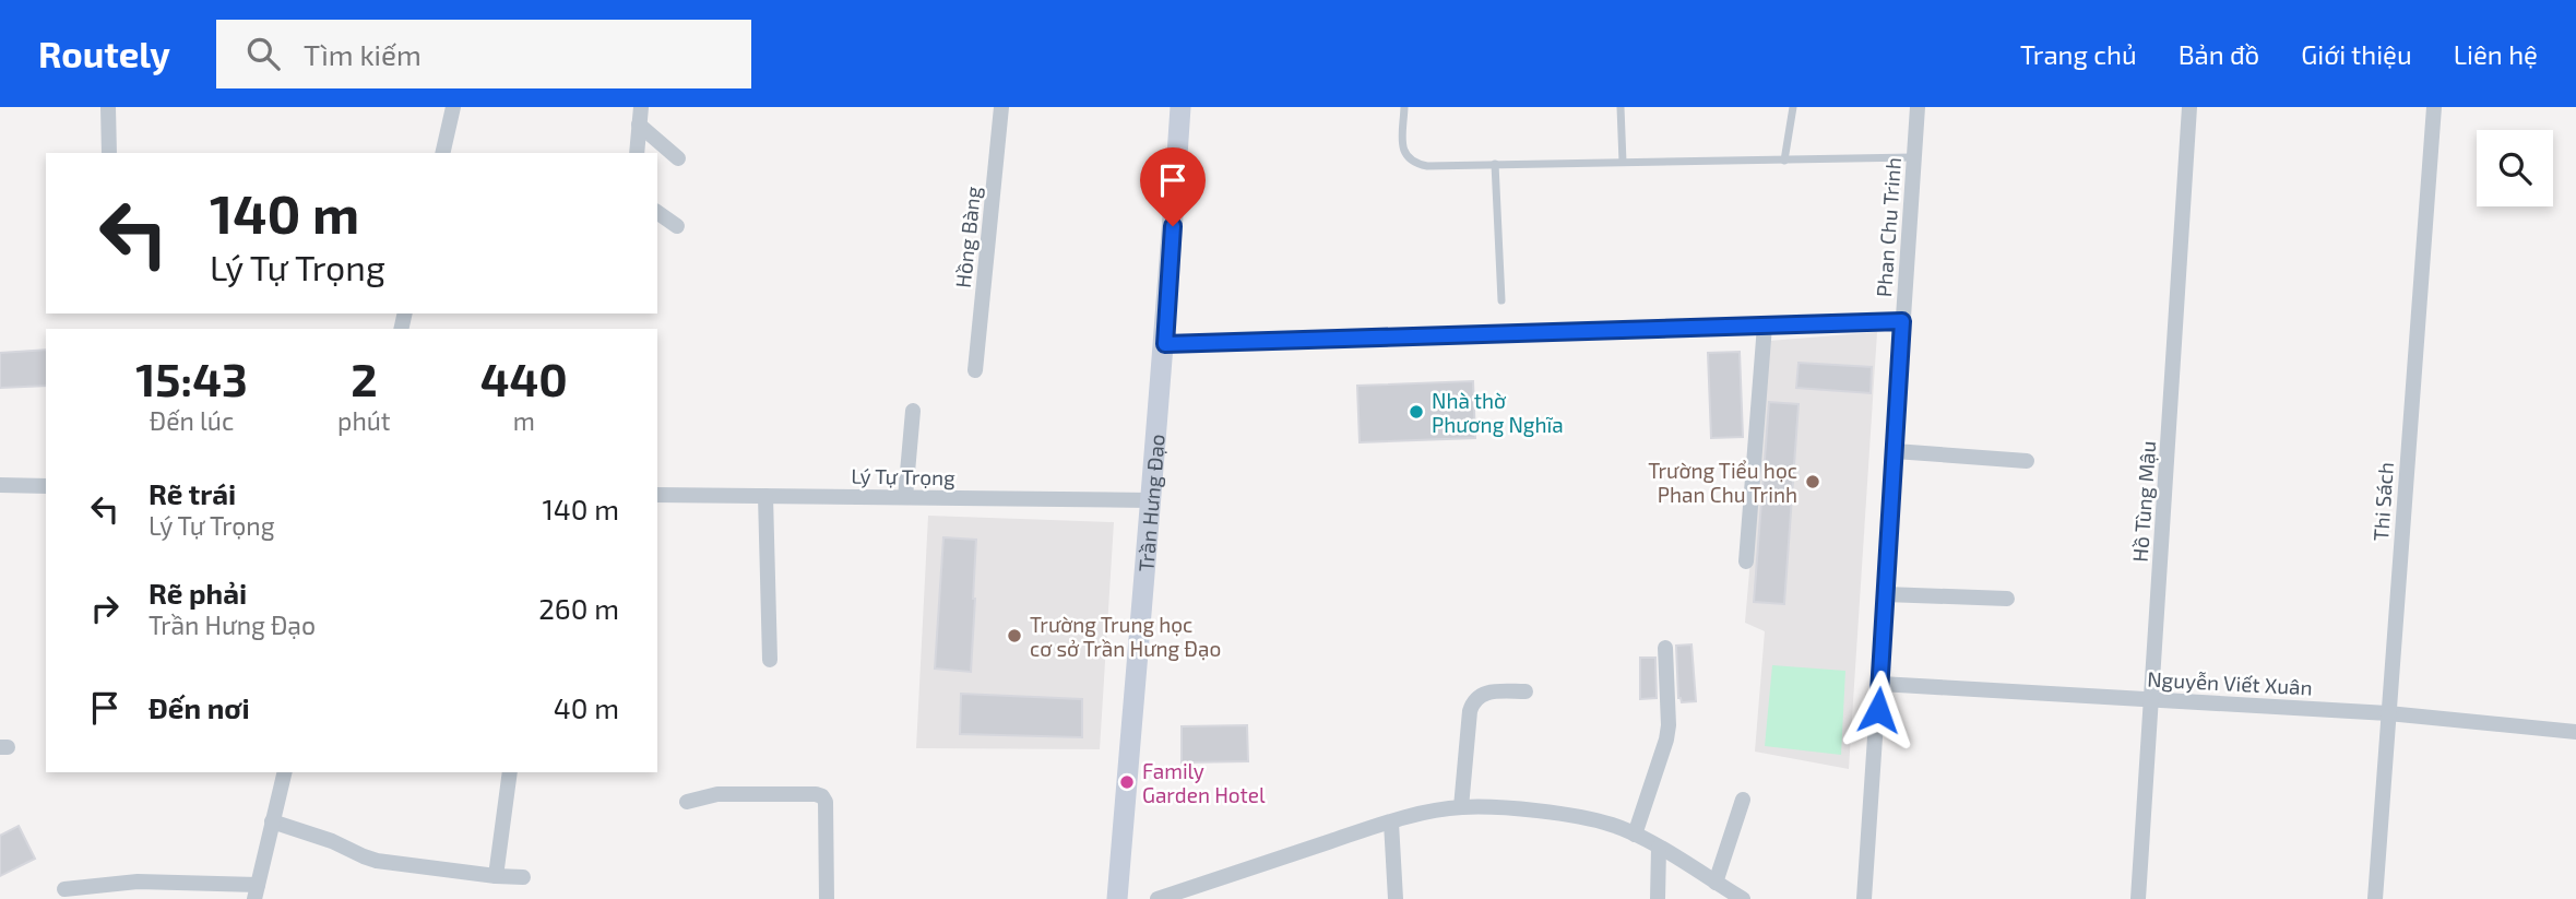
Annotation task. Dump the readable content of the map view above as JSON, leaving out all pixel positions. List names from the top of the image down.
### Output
{
  "streets": {
    "street": [
      "Phan Chu Trinh",
      "Hồng Bàng",
      "Lý Tự Trọng",
      "Hồ Tùng Mậu",
      "Thi Sách",
      "Trần Hưng Đạo",
      "Nguyễn Viết Xuân"
    ]
  },
  "crossings": [
    ["Phan Chu Trinh", "Nguyễn Viết Xuân"],
    ["Lý Tự Trọng", "Trần Hưng Đạo"],
    ["Hồ Tùng Mậu", "Nguyễn Viết Xuân"],
    ["Thi Sách", "Nguyễn Viết Xuân"]
  ],
  "places": [
    "Nhà thờ Phương Nghĩa",
    "Trường Tiểu học Phan Chu Trinh",
    "Trường Trung học cơ sở Trần Hưng Đạo",
    "Family Garden Hotel"
  ],
  "page": {
    "header": "Routely",
    "search": "Tìm kiếm",
    "nav": [
      "Trang chủ",
      "Bản đồ",
      "Giới thiệu",
      "Liên hệ"
    ],
    "turn": ["140 m", "Lý Tự Trọng"],
    "eta": [
      "15:43",
      "Đến lúc",
      "2",
      "phút",
      "440",
      "m"
    ],
    "list": [
      {
        "name": "Rẽ trái",
        "note": "Lý Tự Trọng",
        "value": "140 m"
      },
      {
        "name": "Rẽ phải",
        "note": "Trần Hưng Đạo",
        "value": "260 m"
      },
      {
        "name": "Đến nơi",
        "value": "40 m"
      }
    ]
  }
}
